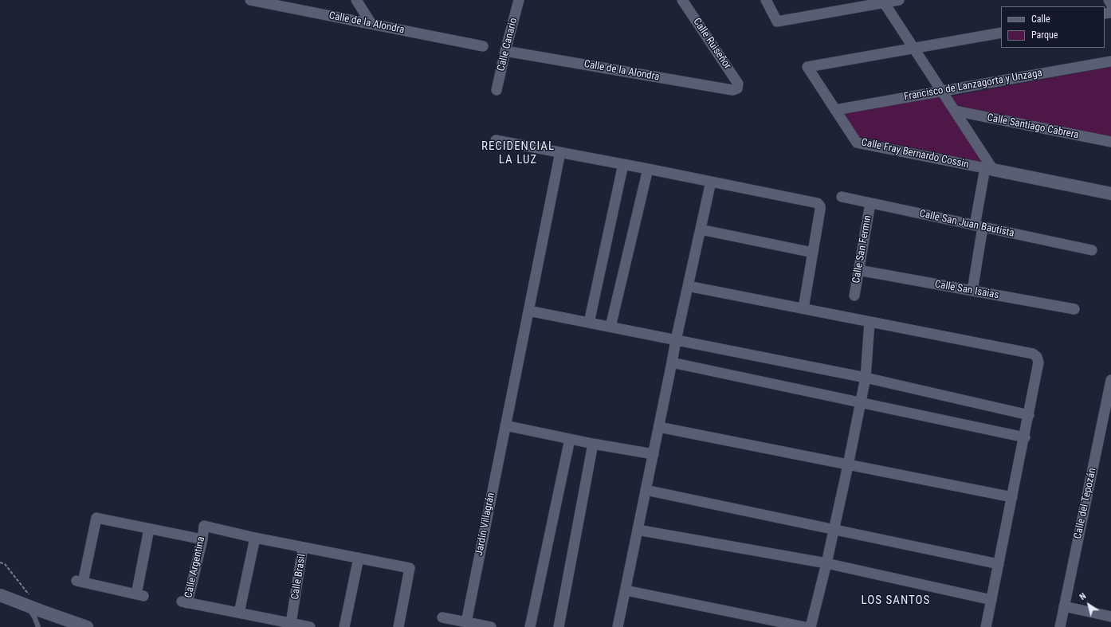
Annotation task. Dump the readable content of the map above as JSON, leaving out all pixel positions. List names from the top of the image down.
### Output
{
  "streets": {
    "street": [
      "Calle de la Alondra",
      "Calle Ruiseñor",
      "Calle Canario",
      "Francisco de Lanzagorta y Unzaga",
      "Calle Santiago Cabrera",
      "Calle Fray Bernardo Cossin",
      "Calle San Juan Bautista",
      "Calle San Fermin",
      "Calle San Isaias",
      "Calle del Tepozán",
      "Jardín Villagrán",
      "Calle Argentina",
      "Calle Brasil"
    ]
  },
  "crossings": [
    ["Calle de la Alondra", "Calle Ruiseñor"],
    ["Calle de la Alondra", "Calle Canario"],
    ["Francisco de Lanzagorta y Unzaga", "Calle Fray Bernardo Cossin"],
    ["Calle San Juan Bautista", "Calle San Fermin"],
    ["Calle San Fermin", "Calle San Isaias"],
    ["Calle Argentina", "Calle Brasil"]
  ],
  "districts": ["RECIDENCIAL LA LUZ", "LOS SANTOS"],
  "legend": ["Calle", "Parque"],
  "north": "top left"
}
